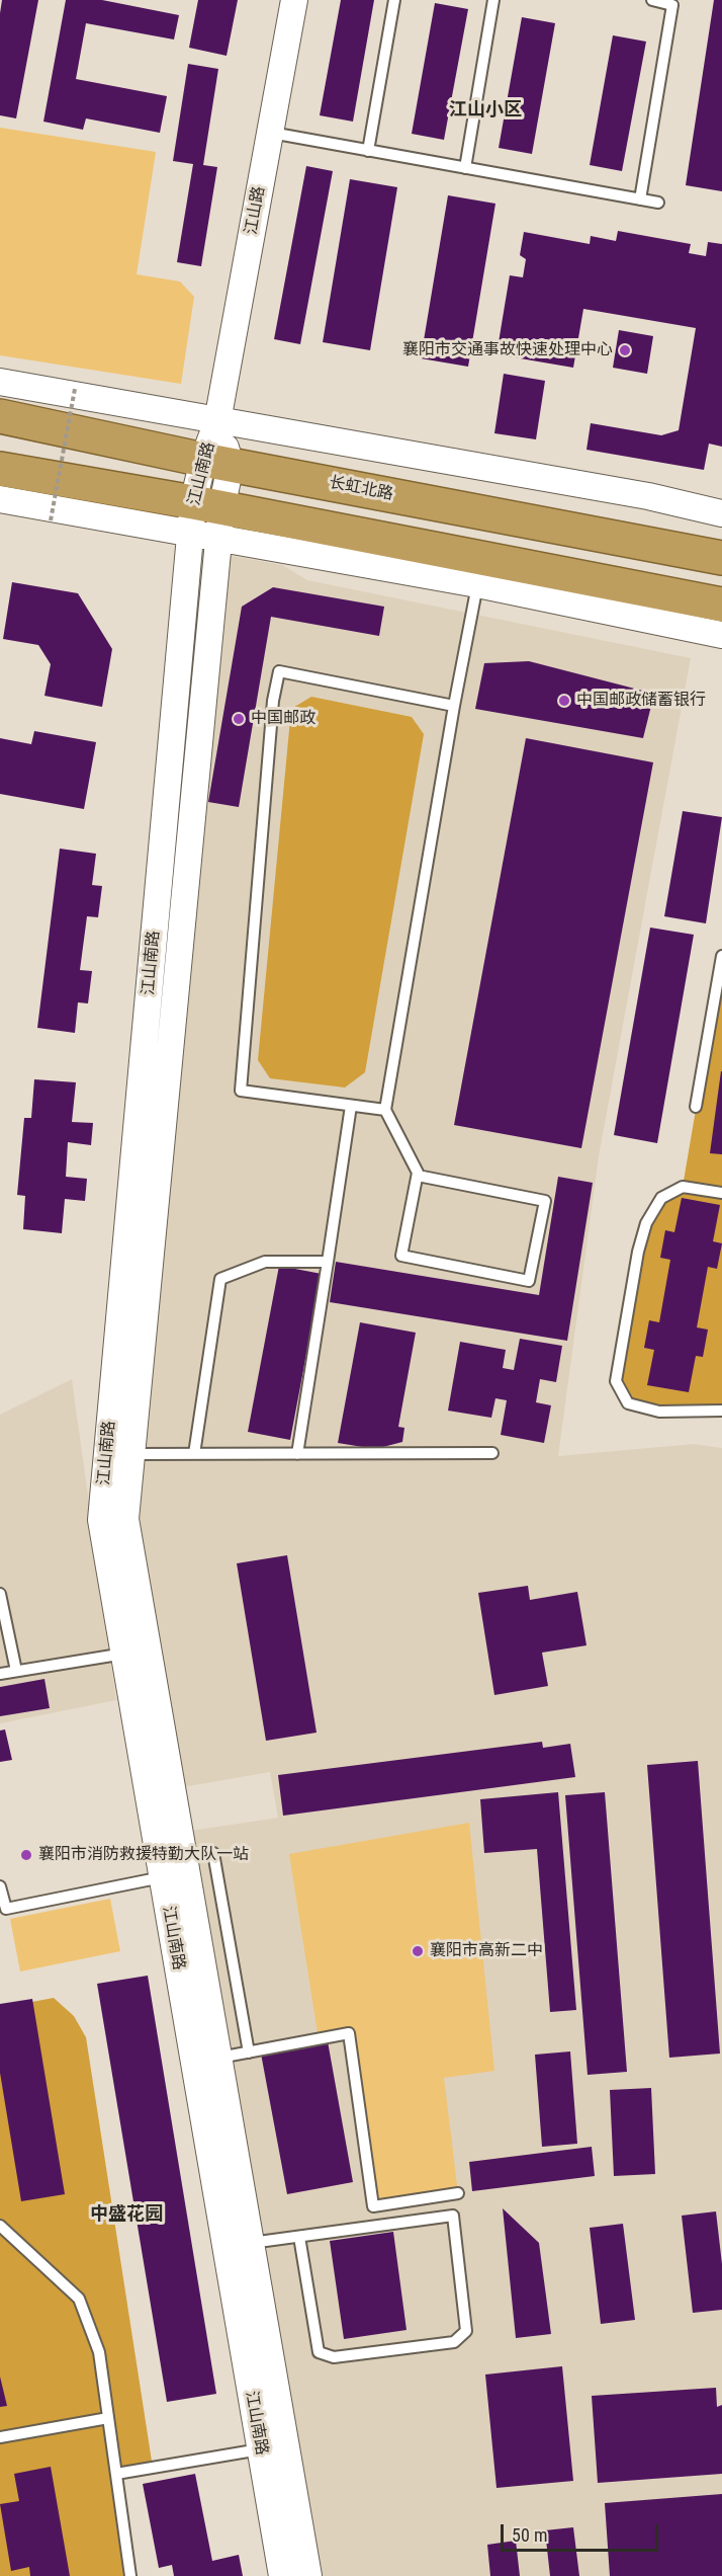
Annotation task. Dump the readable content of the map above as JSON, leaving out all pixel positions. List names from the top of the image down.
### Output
{
  "streets": {
    "highway": ["长虹北路"],
    "street": ["江山路", "江山南路"]
  },
  "crossings": [
    ["江山路", "江山南路"],
    ["江山南路", "长虹北路"]
  ],
  "districts": ["江山小区", "中盛花园"],
  "places": [
    "襄阳市交通事故快速处理中心",
    "中国邮政储蓄银行",
    "中国邮政",
    "襄阳市消防救援特勤大队一站",
    "襄阳市高新二中"
  ],
  "scale_bar": "50 m"
}
